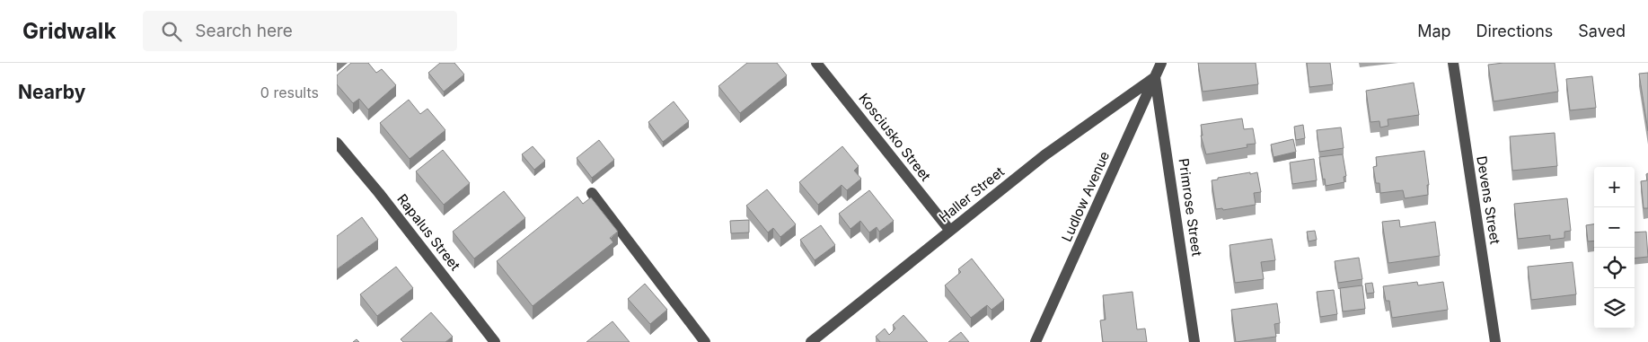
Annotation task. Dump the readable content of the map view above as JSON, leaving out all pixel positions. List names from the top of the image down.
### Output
{
  "streets": {
    "street": [
      "Kosciusko Street",
      "Haller Street",
      "Ludlow Avenue",
      "Devens Street",
      "Primrose Street",
      "Rapalus Street"
    ]
  },
  "crossings": [
    ["Kosciusko Street", "Haller Street"],
    ["Haller Street", "Ludlow Avenue"],
    ["Haller Street", "Primrose Street"],
    ["Ludlow Avenue", "Primrose Street"]
  ],
  "page": {
    "header": "Gridwalk",
    "search": "Search here",
    "nav": ["Map", "Directions", "Saved"],
    "heading": ["Nearby", "0 results"],
    "map_buttons": ["+", "−"]
  }
}
